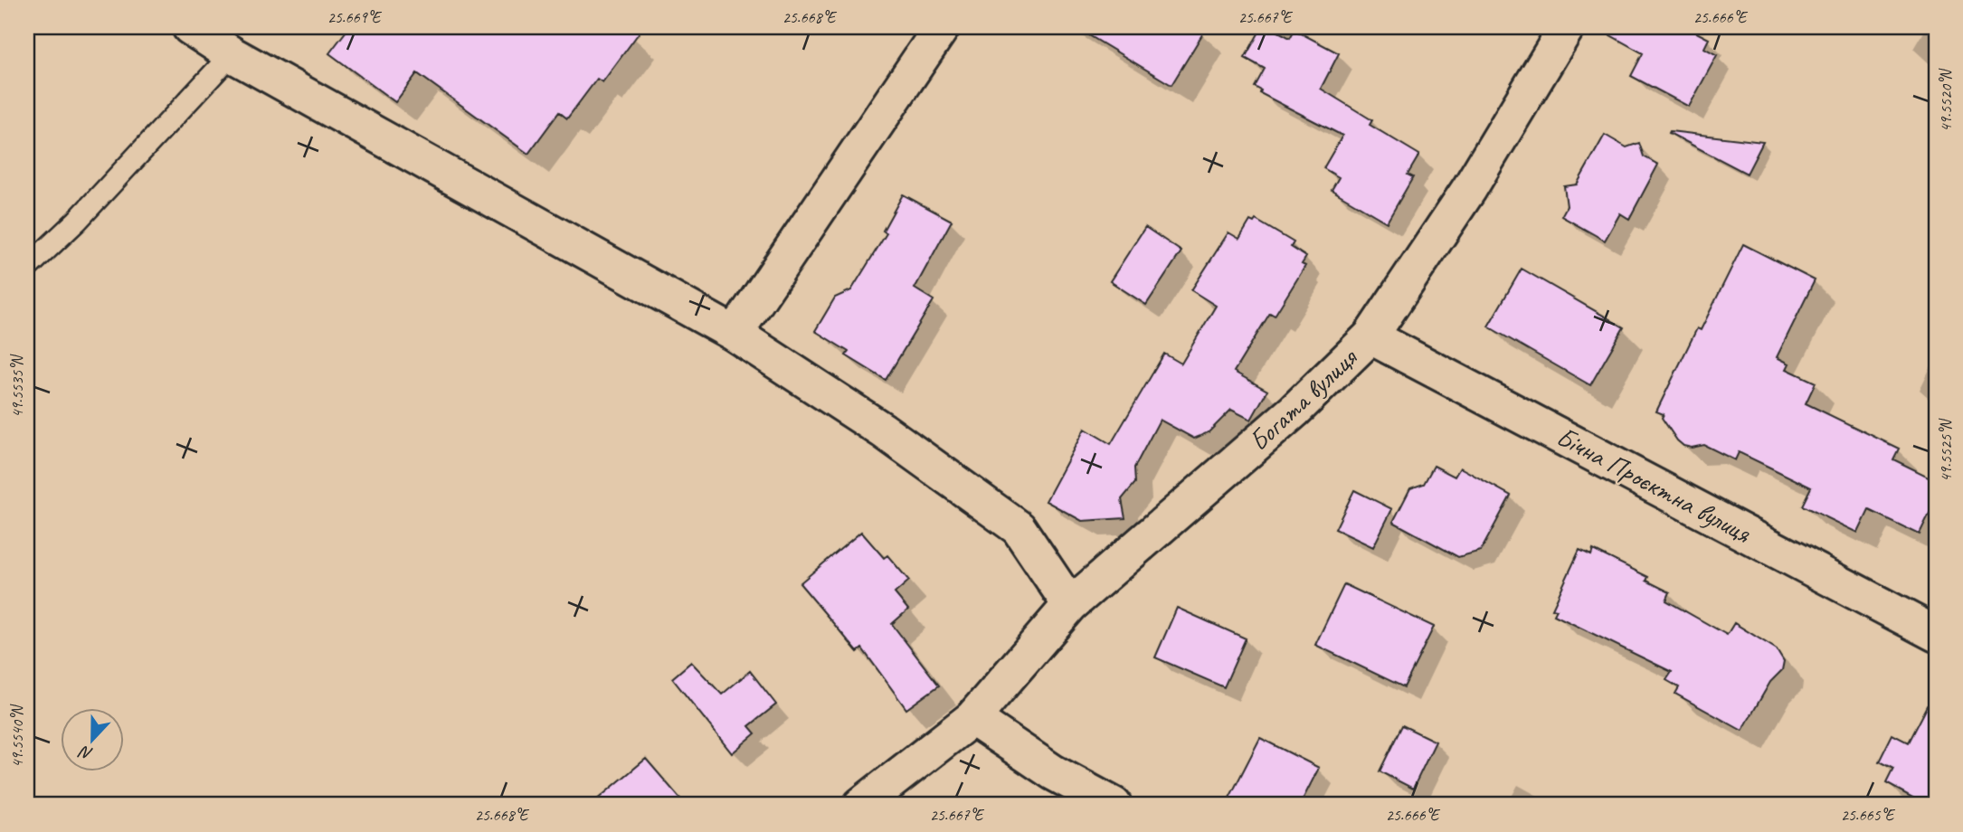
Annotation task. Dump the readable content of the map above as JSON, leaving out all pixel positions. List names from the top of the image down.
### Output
{
  "streets": {
    "street": ["Богата вулиця", "Бічна Проєктна вулиця"]
  },
  "crossings": [
    ["Богата вулиця", "Бічна Проєктна вулиця"]
  ],
  "north": "bottom",
  "coordinates": [
    "25.669°E",
    "25.668°E",
    "25.667°E",
    "25.666°E",
    "49.5520°N",
    "49.5535°N",
    "49.5525°N",
    "49.5540°N",
    "25.665°E"
  ]
}
